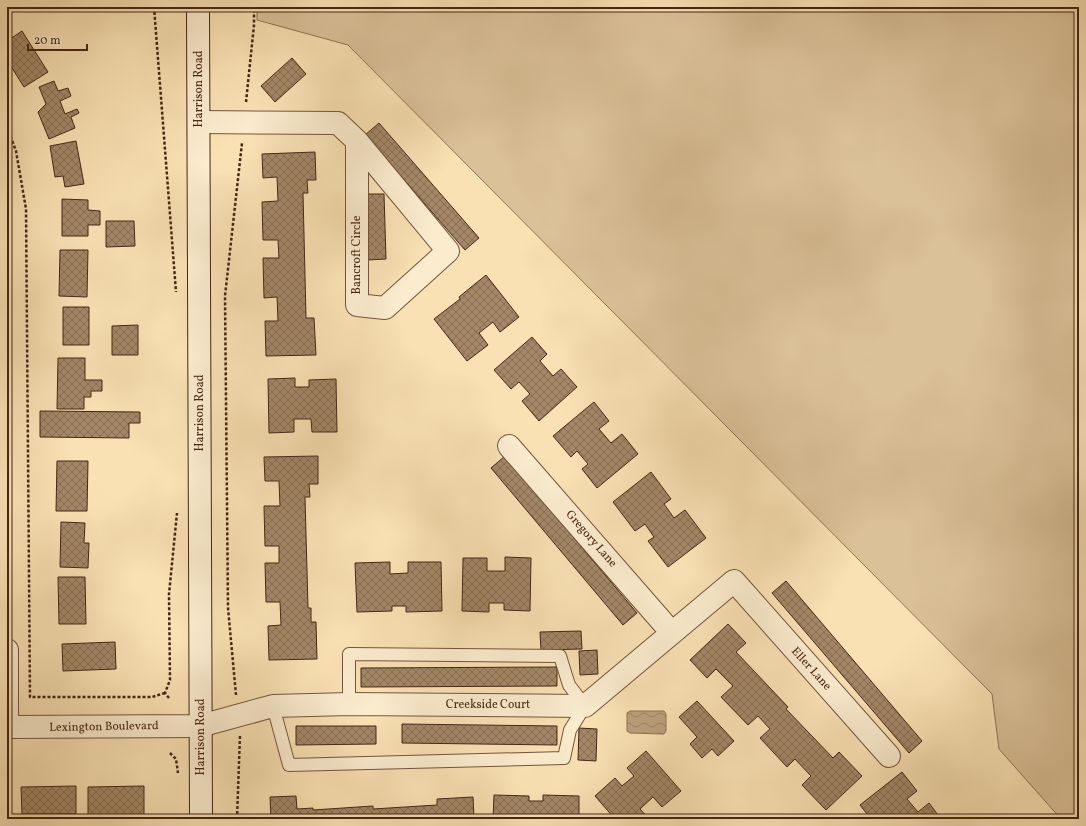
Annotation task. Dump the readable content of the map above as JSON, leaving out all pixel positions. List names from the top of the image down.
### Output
{
  "streets": {
    "street": [
      "Harrison Road",
      "Bancroft Circle",
      "Gregory Lane",
      "Eller Lane",
      "Creekside Court",
      "Lexington Boulevard"
    ]
  },
  "crossings": [
    ["Harrison Road", "Bancroft Circle"],
    ["Harrison Road", "Creekside Court"],
    ["Harrison Road", "Lexington Boulevard"],
    ["Gregory Lane", "Eller Lane"],
    ["Creekside Court", "Lexington Boulevard"]
  ],
  "scale_bar": "20 m"
}
